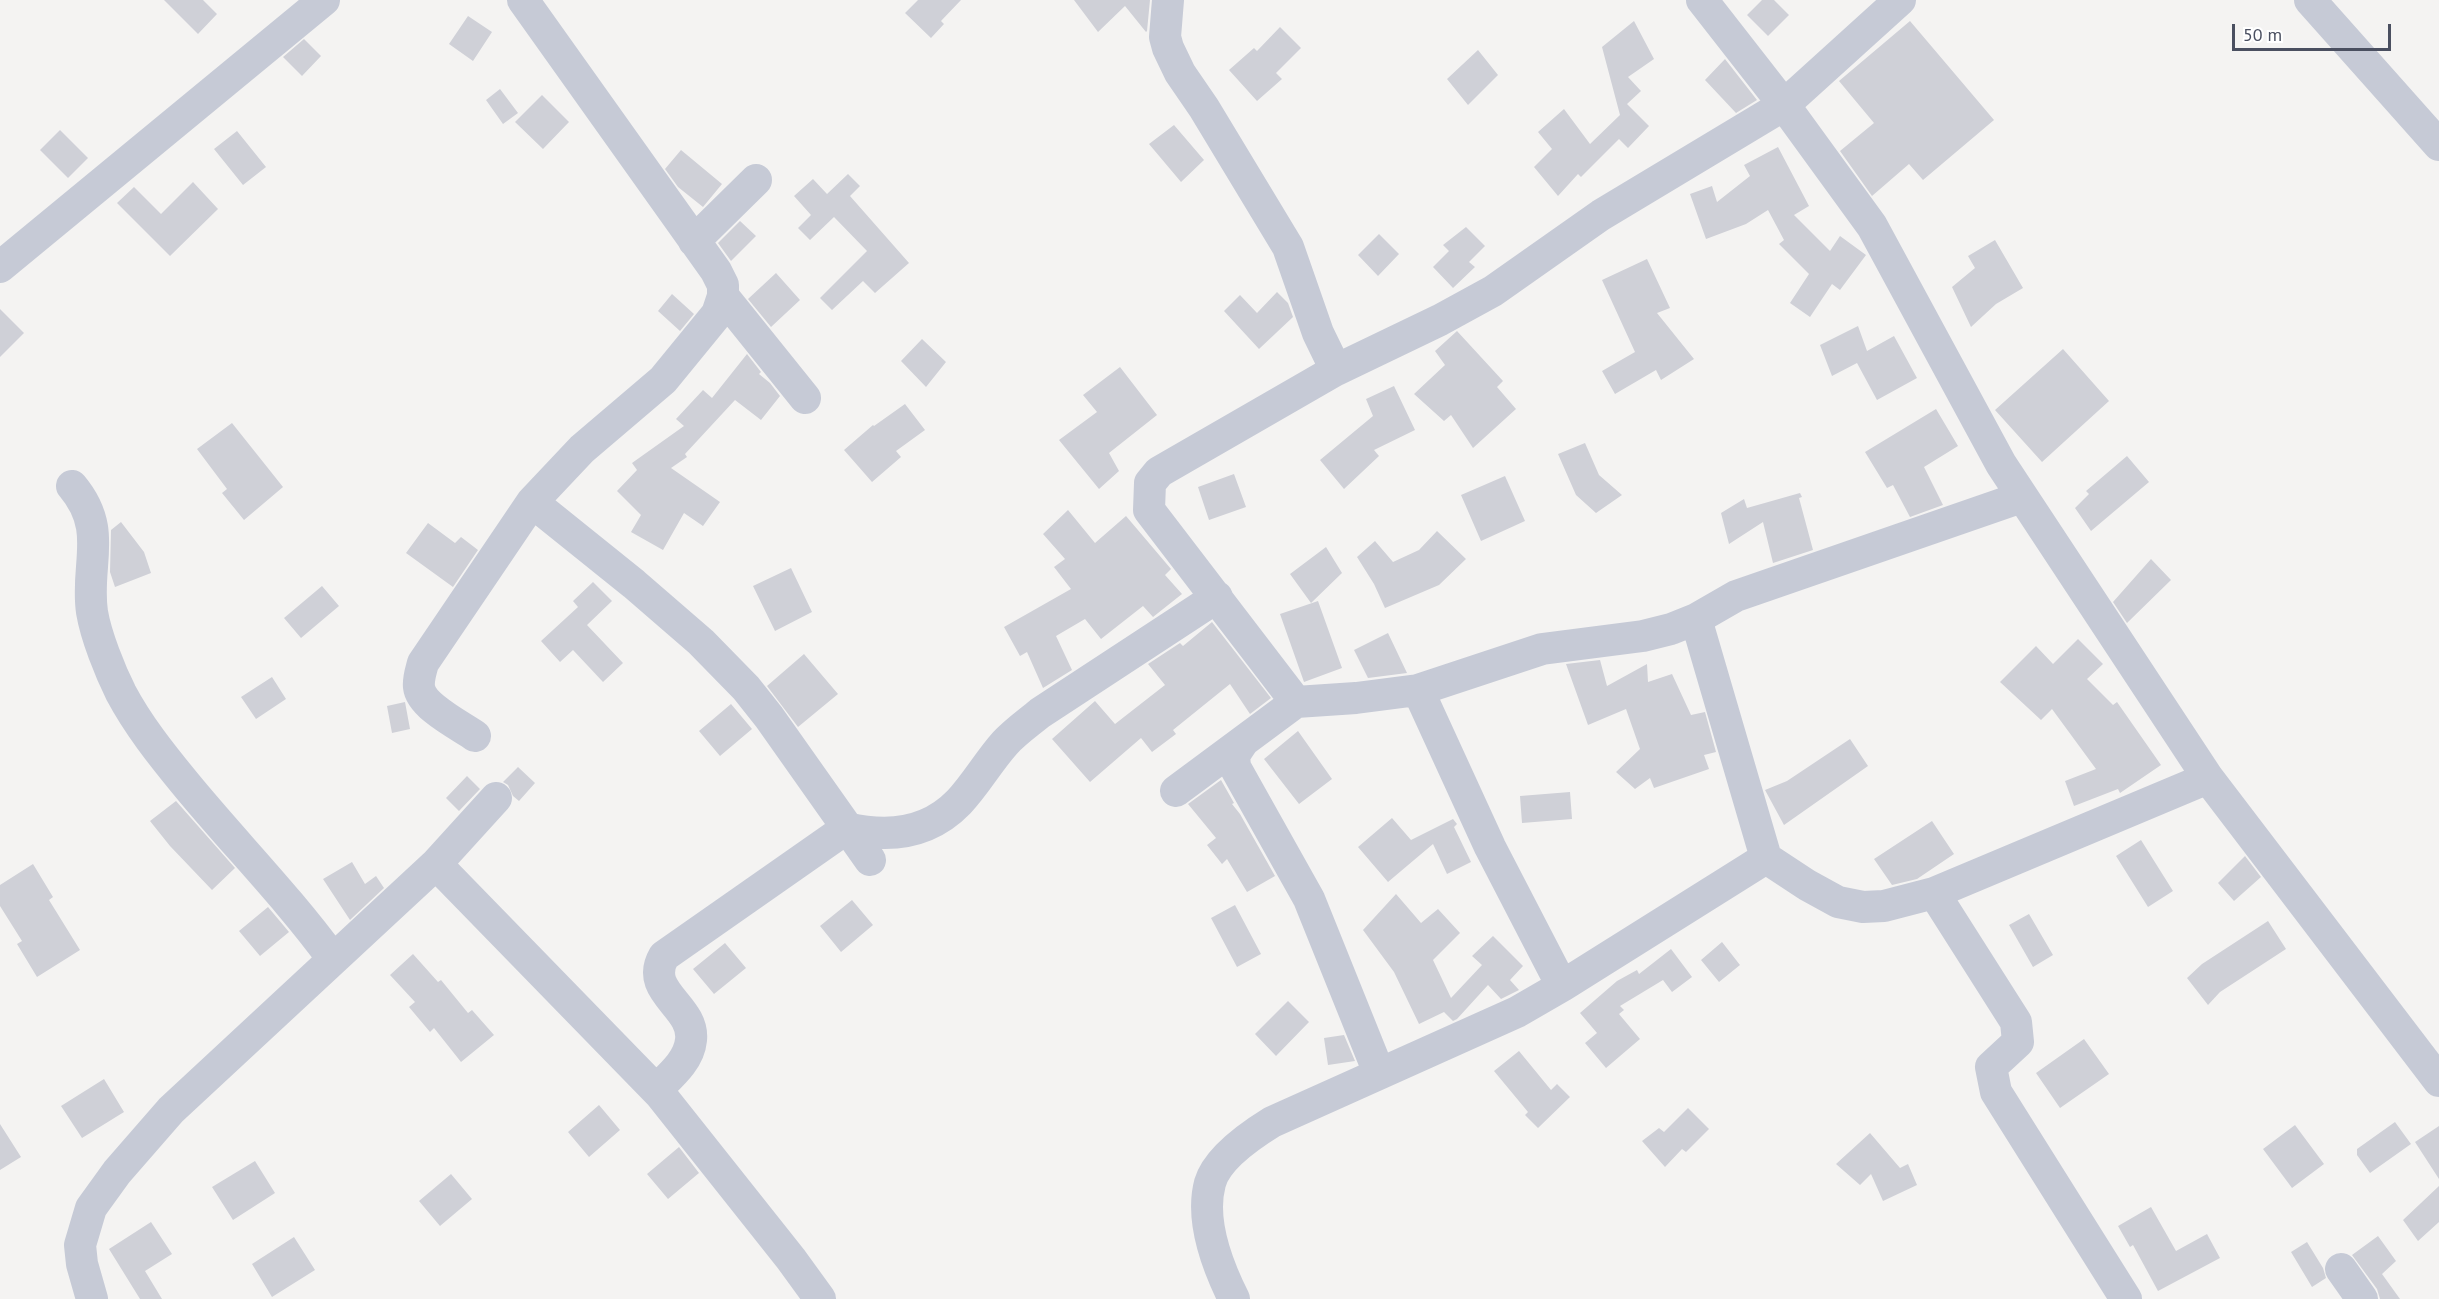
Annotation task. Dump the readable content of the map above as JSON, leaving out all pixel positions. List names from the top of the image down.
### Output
{
  "scale_bar": "50 m"
}
